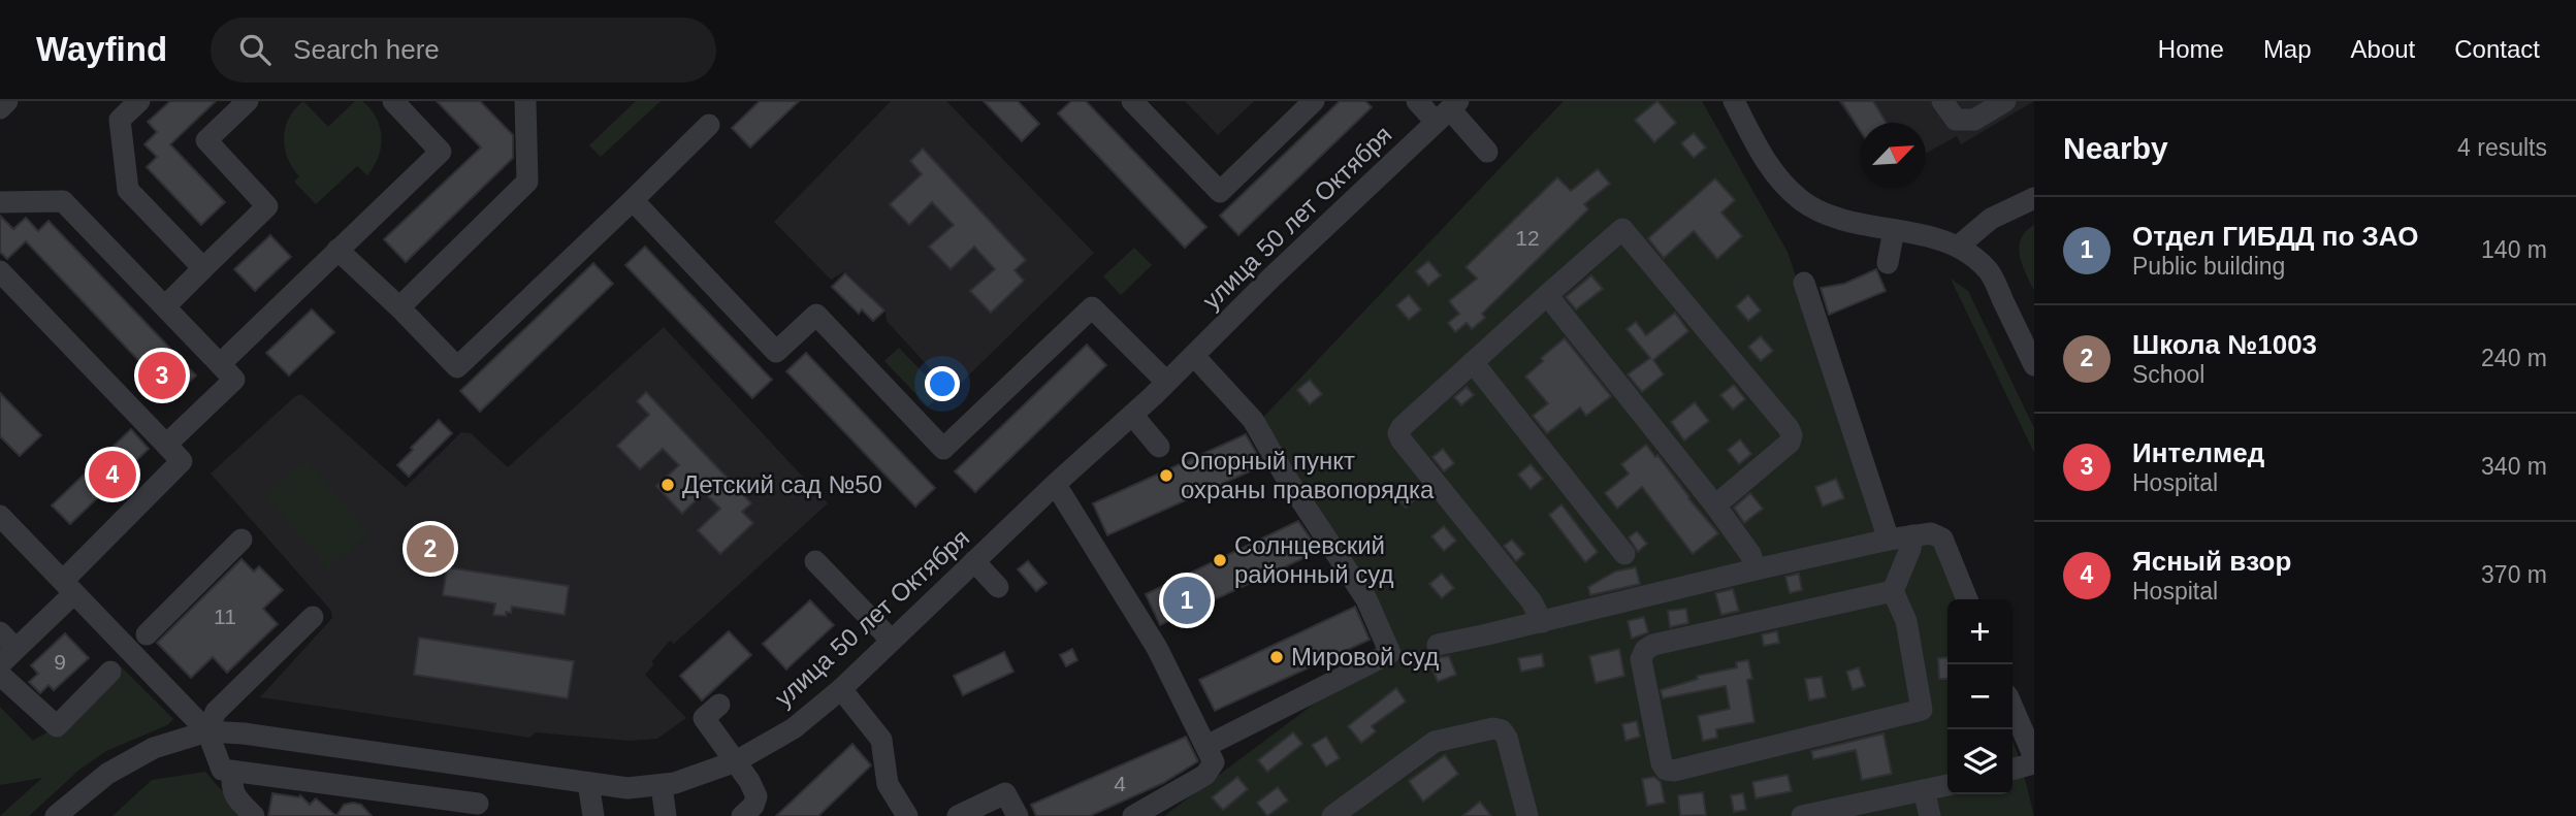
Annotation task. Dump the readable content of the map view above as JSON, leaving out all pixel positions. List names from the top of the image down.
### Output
{
  "streets": {
    "street": ["улица 50 лет Октября"]
  },
  "places": [
    "Опорный пункт охраны правопорядка",
    "Детский сад №50",
    "Солнцевский районный суд",
    "Мировой суд"
  ],
  "house_numbers": [
    "12",
    "11",
    "9",
    "4"
  ],
  "north": "top right",
  "page": {
    "header": "Wayfind",
    "search": "Search here",
    "nav": [
      "Home",
      "Map",
      "About",
      "Contact"
    ],
    "heading": ["Nearby", "4 results"],
    "list": [
      {
        "mark": "1",
        "name": "Отдел ГИБДД по ЗАО",
        "note": "Public building",
        "value": "140 m"
      },
      {
        "mark": "2",
        "name": "Школа №1003",
        "note": "School",
        "value": "240 m"
      },
      {
        "mark": "3",
        "name": "Интелмед",
        "note": "Hospital",
        "value": "340 m"
      },
      {
        "mark": "4",
        "name": "Ясный взор",
        "note": "Hospital",
        "value": "370 m"
      }
    ],
    "pins": [
      "3",
      "4",
      "2",
      "1"
    ],
    "map_buttons": ["+", "−"]
  }
}
